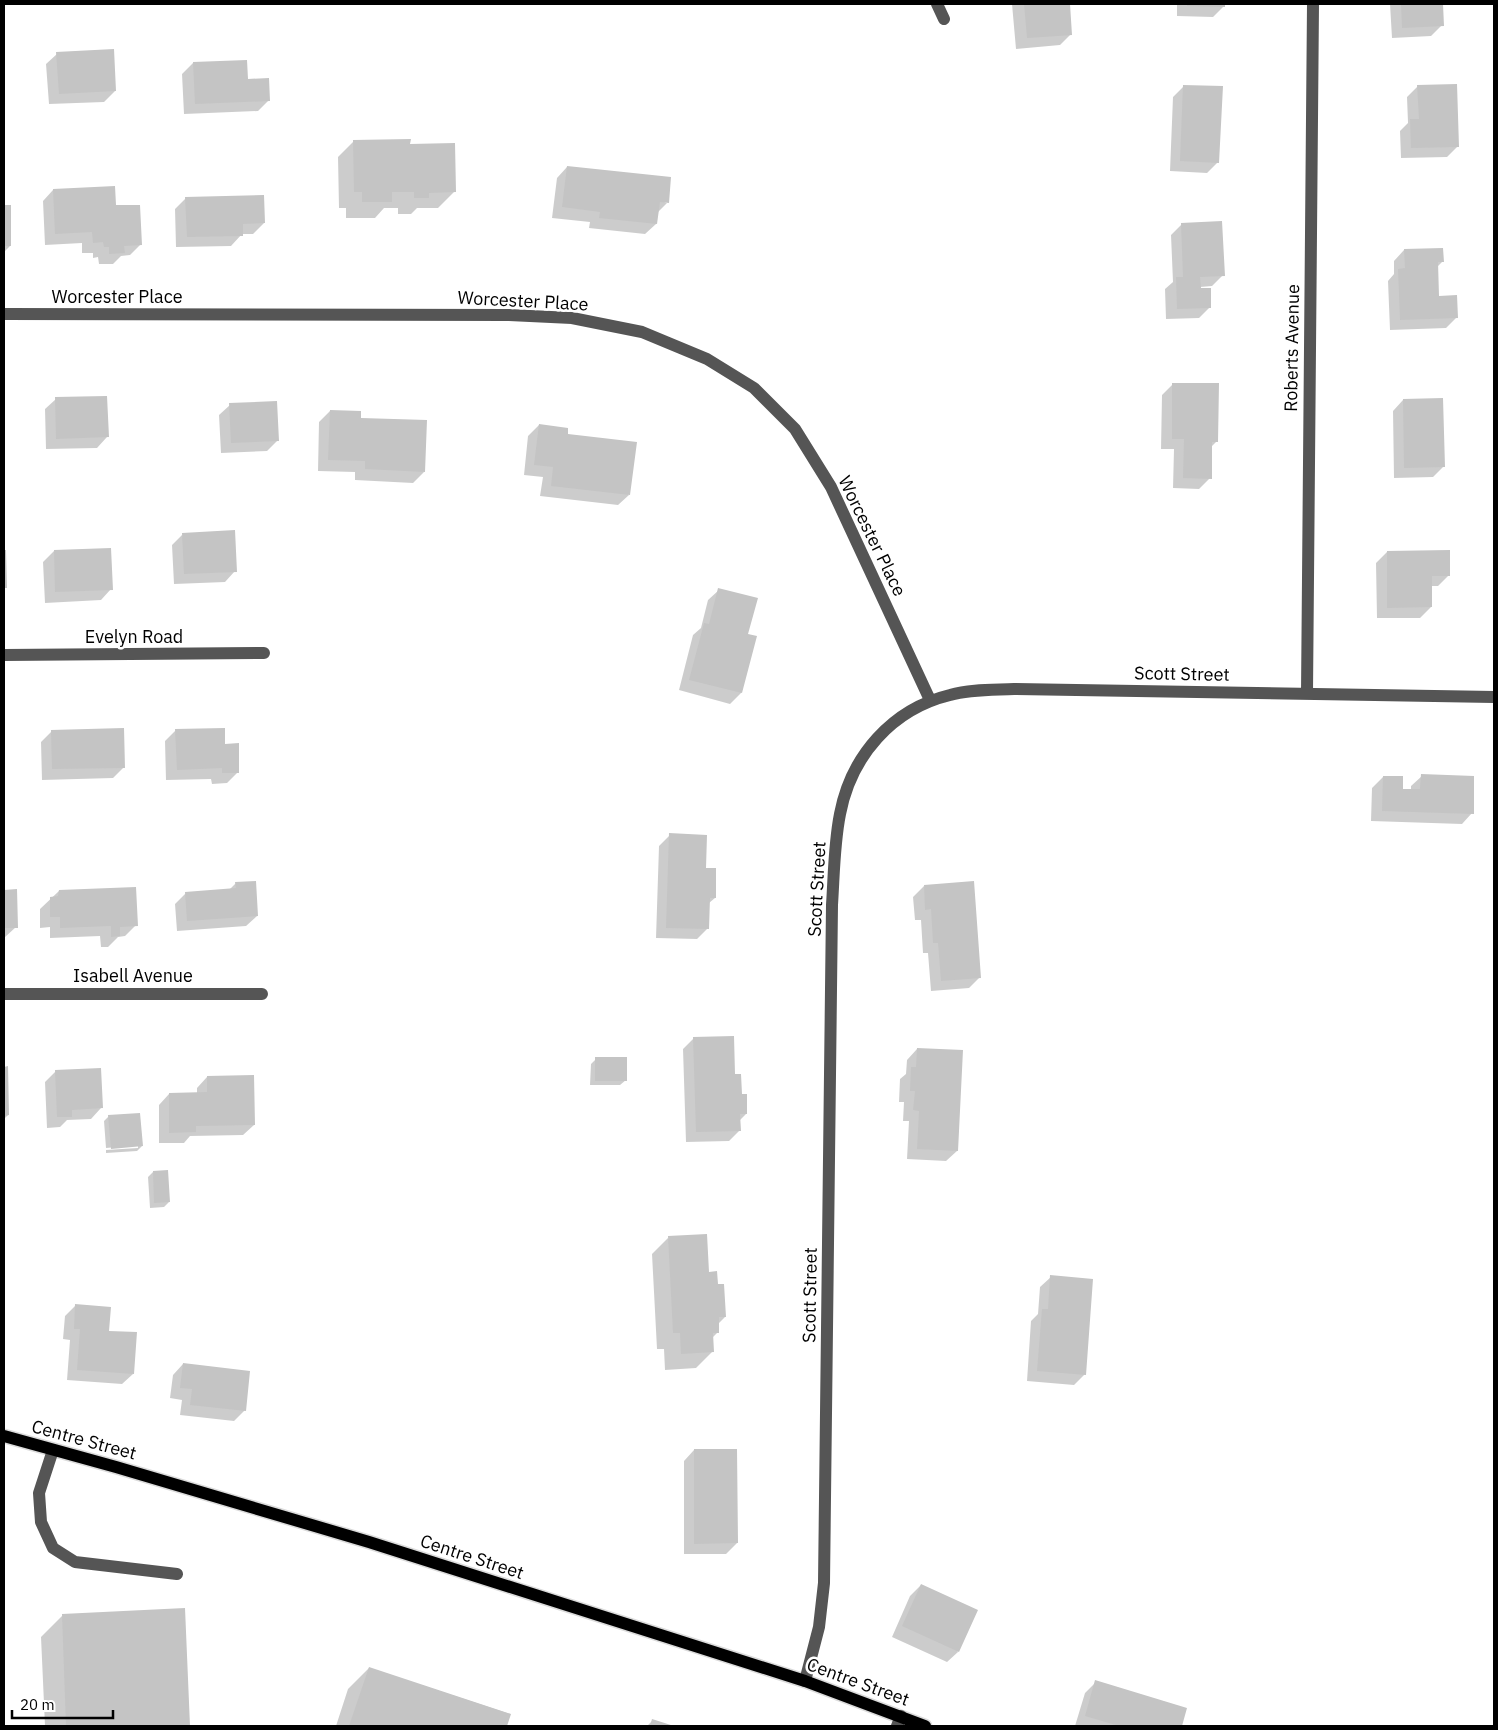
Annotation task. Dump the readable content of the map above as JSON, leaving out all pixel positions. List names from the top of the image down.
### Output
{
  "streets": {
    "main road": ["Centre Street"],
    "street": [
      "Worcester Place",
      "Roberts Avenue",
      "Evelyn Road",
      "Scott Street",
      "Isabell Avenue"
    ]
  },
  "crossings": [
    ["Worcester Place", "Scott Street"],
    ["Roberts Avenue", "Scott Street"],
    ["Scott Street", "Centre Street"]
  ],
  "scale_bar": "20 m"
}
